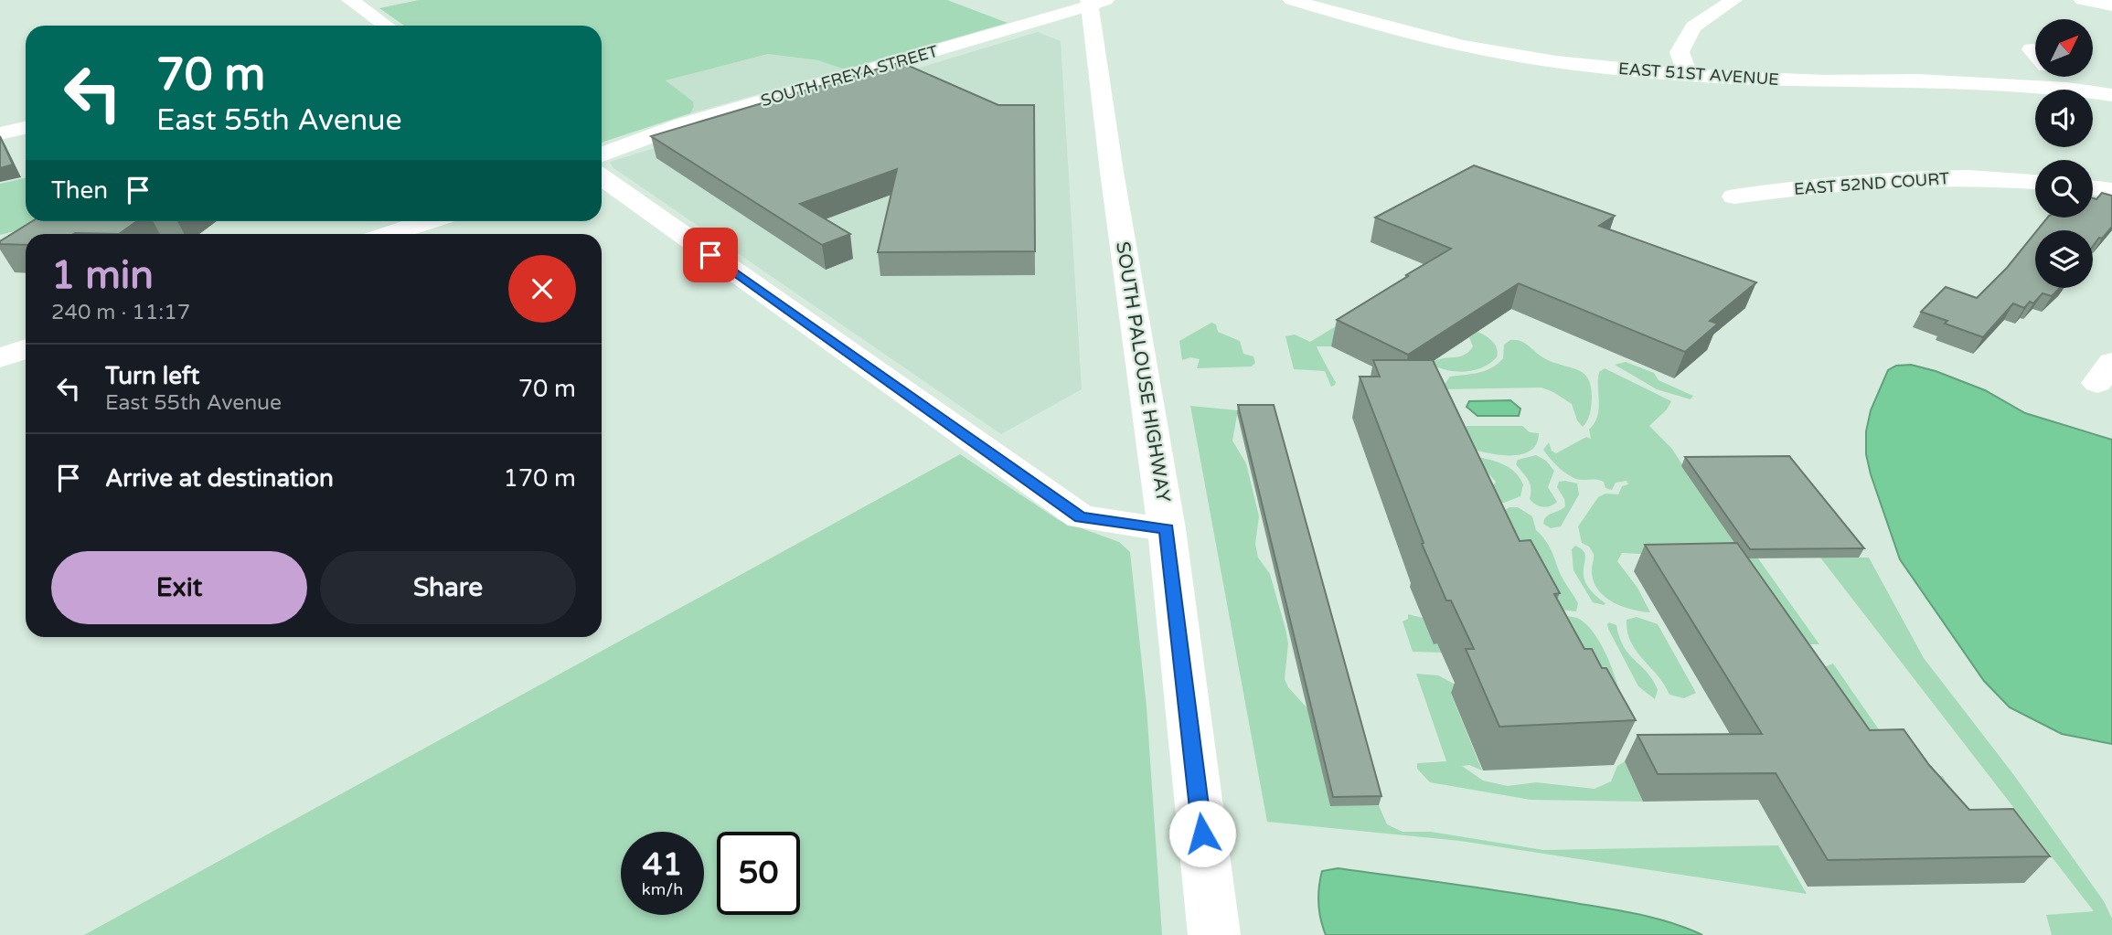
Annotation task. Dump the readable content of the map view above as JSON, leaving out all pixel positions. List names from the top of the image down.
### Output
{
  "streets": {
    "street": [
      "EAST 51ST AVENUE",
      "SOUTH FREYA STREET",
      "EAST 52ND COURT",
      "SOUTH PALOUSE HIGHWAY"
    ]
  },
  "crossings": [
    ["SOUTH FREYA STREET", "SOUTH PALOUSE HIGHWAY"]
  ],
  "north": "top right",
  "page": {
    "turn": ["70 m", "East 55th Avenue"],
    "then": "Then",
    "heading": ["1 min", "240 m · 11:17"],
    "list": [
      {
        "name": "Turn left",
        "note": "East 55th Avenue",
        "value": "70 m"
      },
      {
        "name": "Arrive at destination",
        "value": "170 m"
      }
    ],
    "buttons": ["Exit", "Share"],
    "speed": "41 km/h",
    "limit": "50"
  }
}
